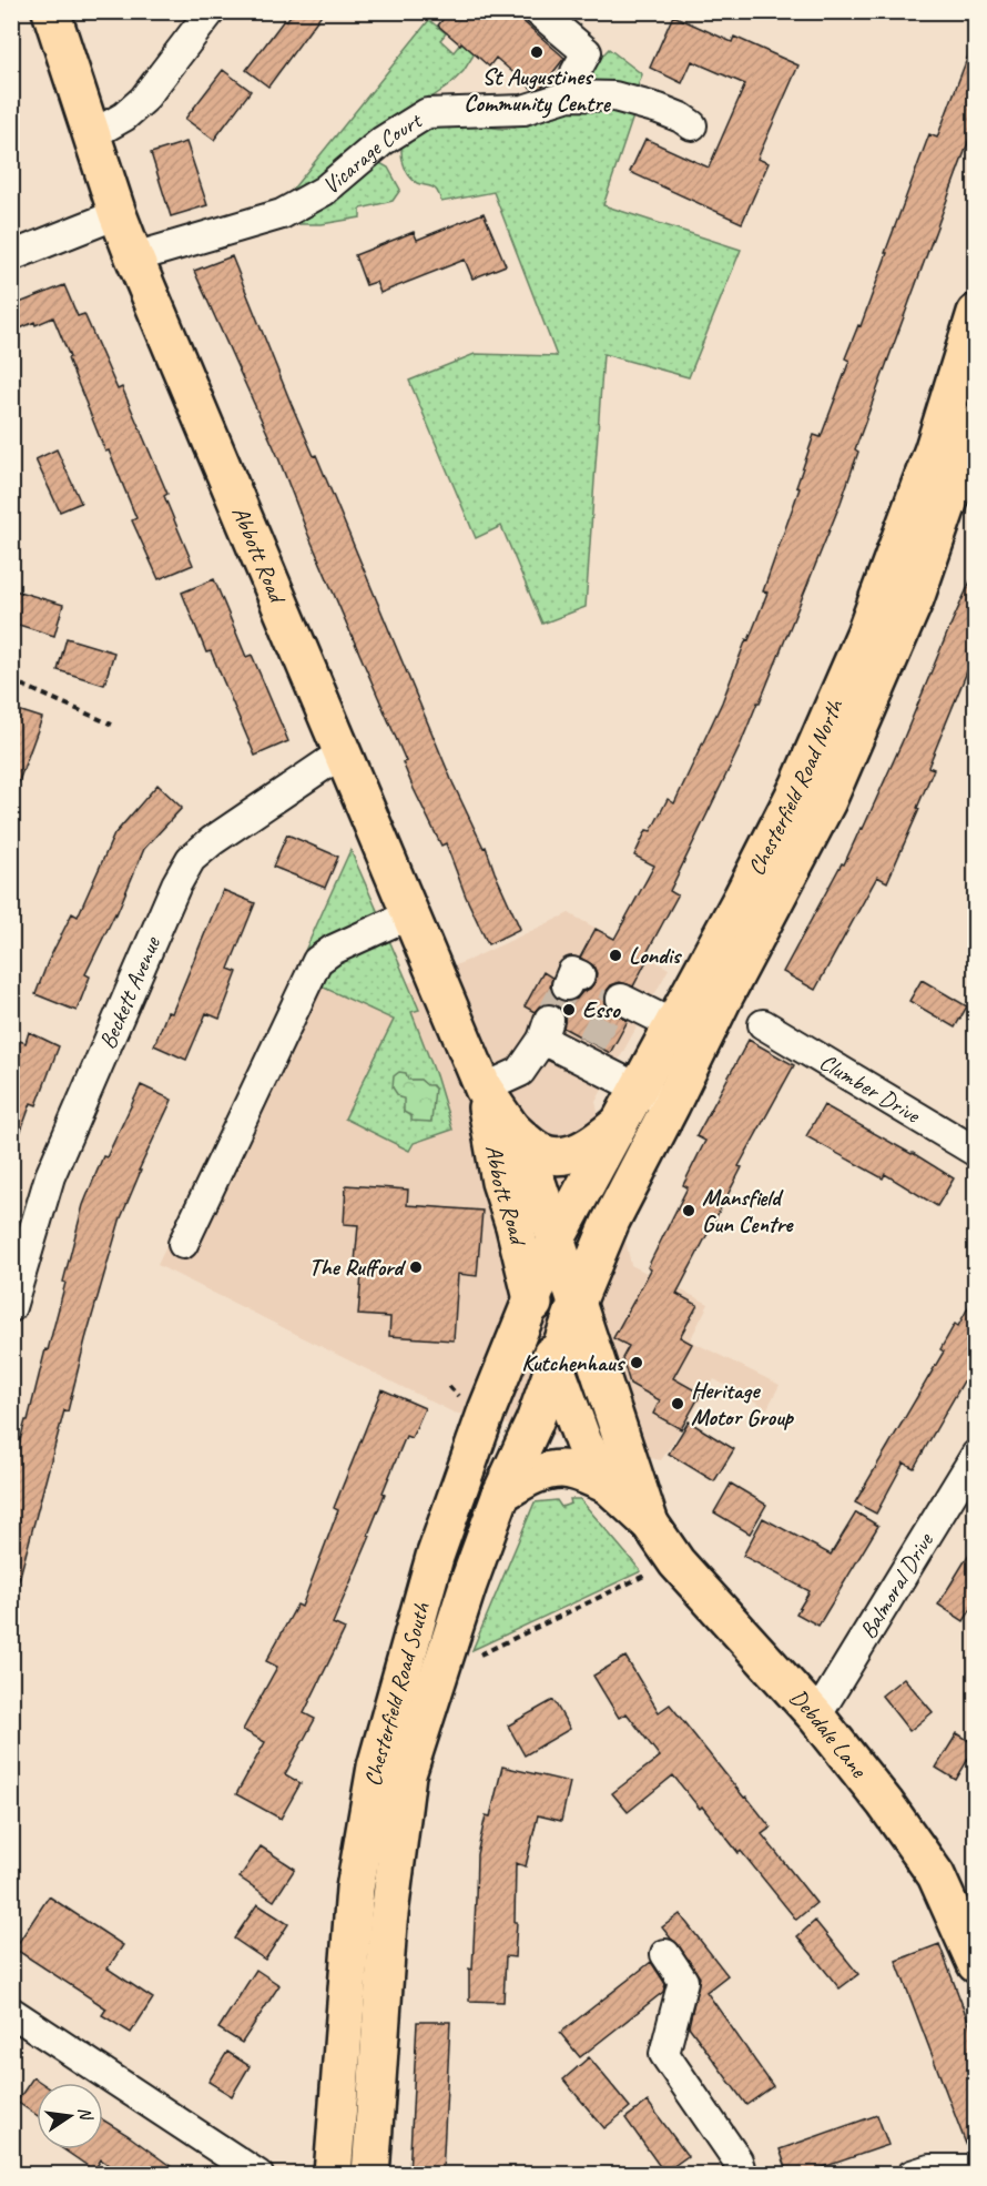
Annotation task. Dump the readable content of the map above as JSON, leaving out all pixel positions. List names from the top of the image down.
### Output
{
  "streets": {
    "main road": [
      "Abbott Road",
      "Chesterfield Road North",
      "Chesterfield Road South",
      "Debdale Lane"
    ],
    "street": [
      "Vicarage Court",
      "Beckett Avenue",
      "Clumber Drive",
      "Balmoral Drive"
    ]
  },
  "crossings": [
    ["Vicarage Court", "Abbott Road"],
    ["Abbott Road", "Chesterfield Road North"],
    ["Abbott Road", "Beckett Avenue"],
    ["Abbott Road", "Chesterfield Road South"],
    ["Abbott Road", "Debdale Lane"],
    ["Chesterfield Road North", "Chesterfield Road South"],
    ["Chesterfield Road North", "Debdale Lane"],
    ["Balmoral Drive", "Debdale Lane"],
    ["Chesterfield Road South", "Debdale Lane"]
  ],
  "places": [
    "St Augustines Community Centre",
    "Londis",
    "Esso",
    "Mansfield Gun Centre",
    "The Rufford",
    "Kutchenhaus",
    "Heritage Motor Group"
  ],
  "north": "right"
}
